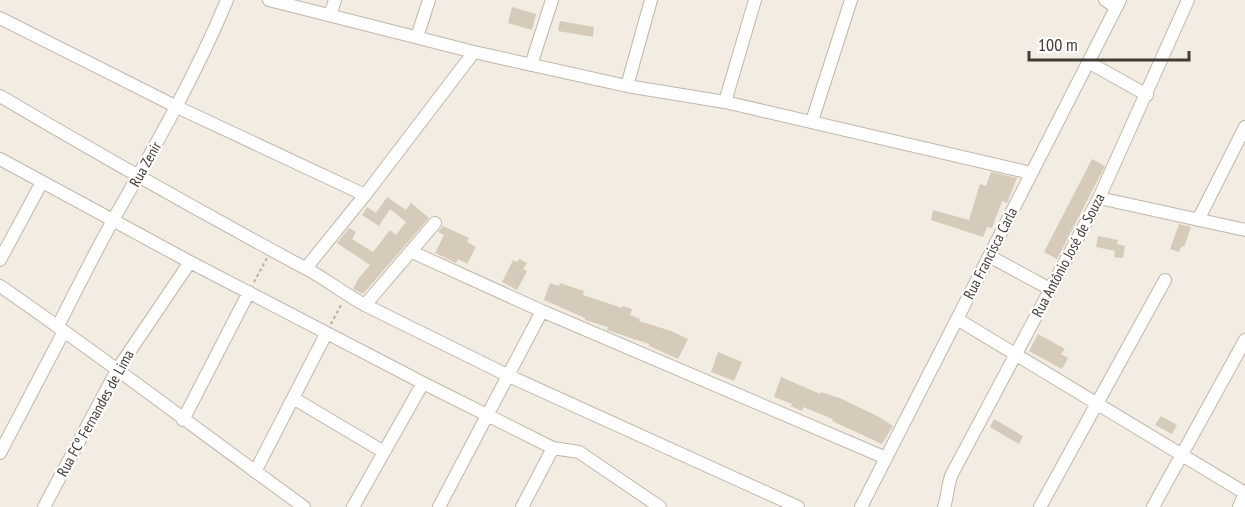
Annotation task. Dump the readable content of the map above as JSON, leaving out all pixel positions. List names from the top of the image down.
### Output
{
  "streets": {
    "street": [
      "Rua Zenir",
      "Rua Francisca Carla",
      "Rua Antônio José de Souza",
      "Rua FCº Fernandes de Lima"
    ]
  },
  "scale_bar": "100 m"
}
